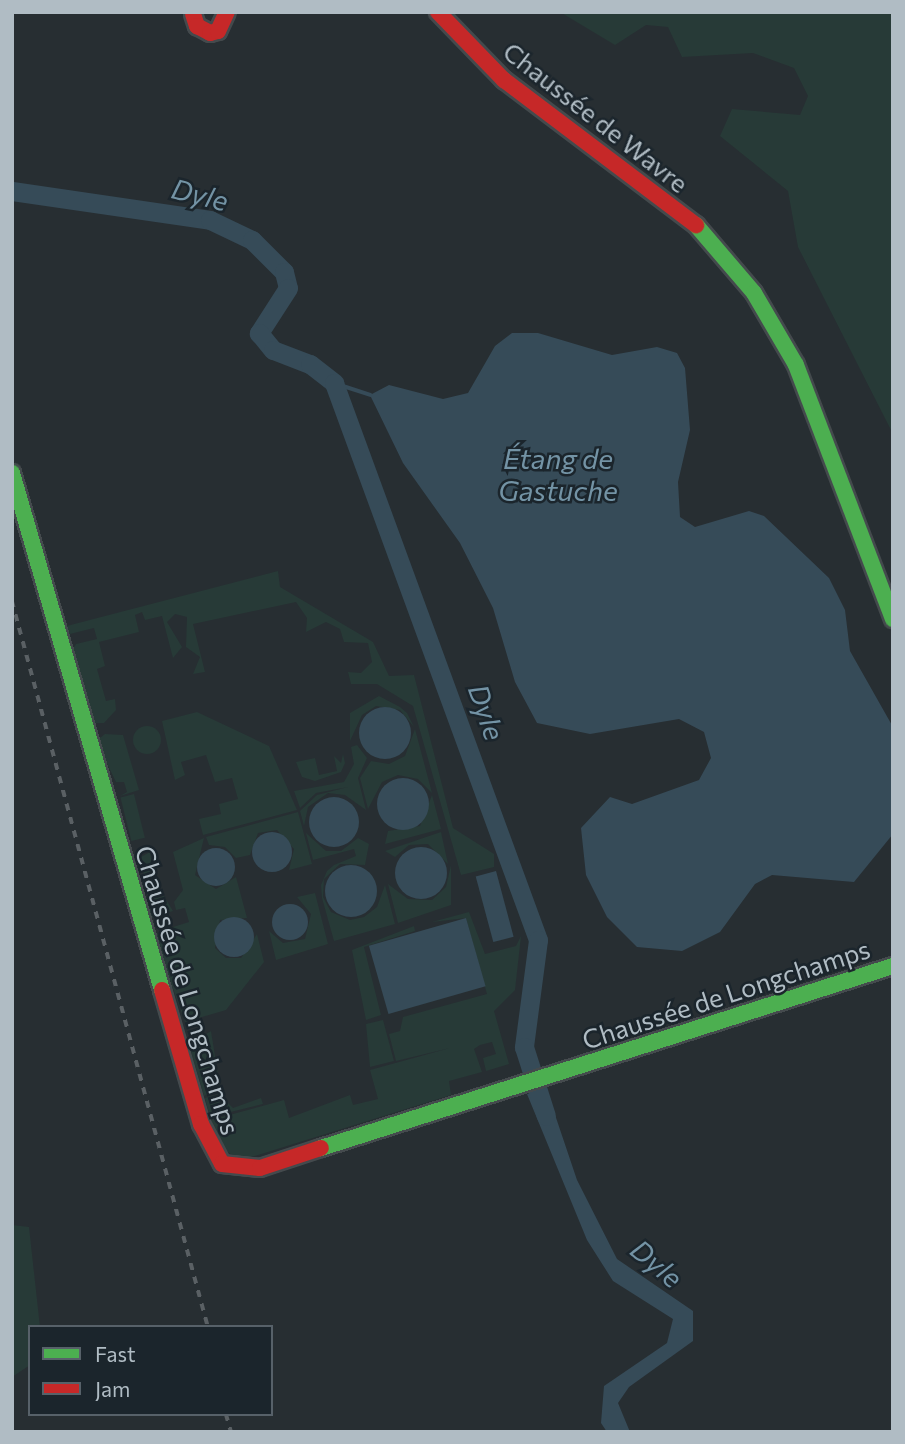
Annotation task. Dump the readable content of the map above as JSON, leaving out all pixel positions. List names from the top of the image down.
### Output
{
  "streets": {
    "street": ["Chaussée de Wavre", "Chaussée de Longchamps"]
  },
  "water": ["Dyle", "Étang de Gastuche"],
  "legend": ["Fast", "Jam"]
}
